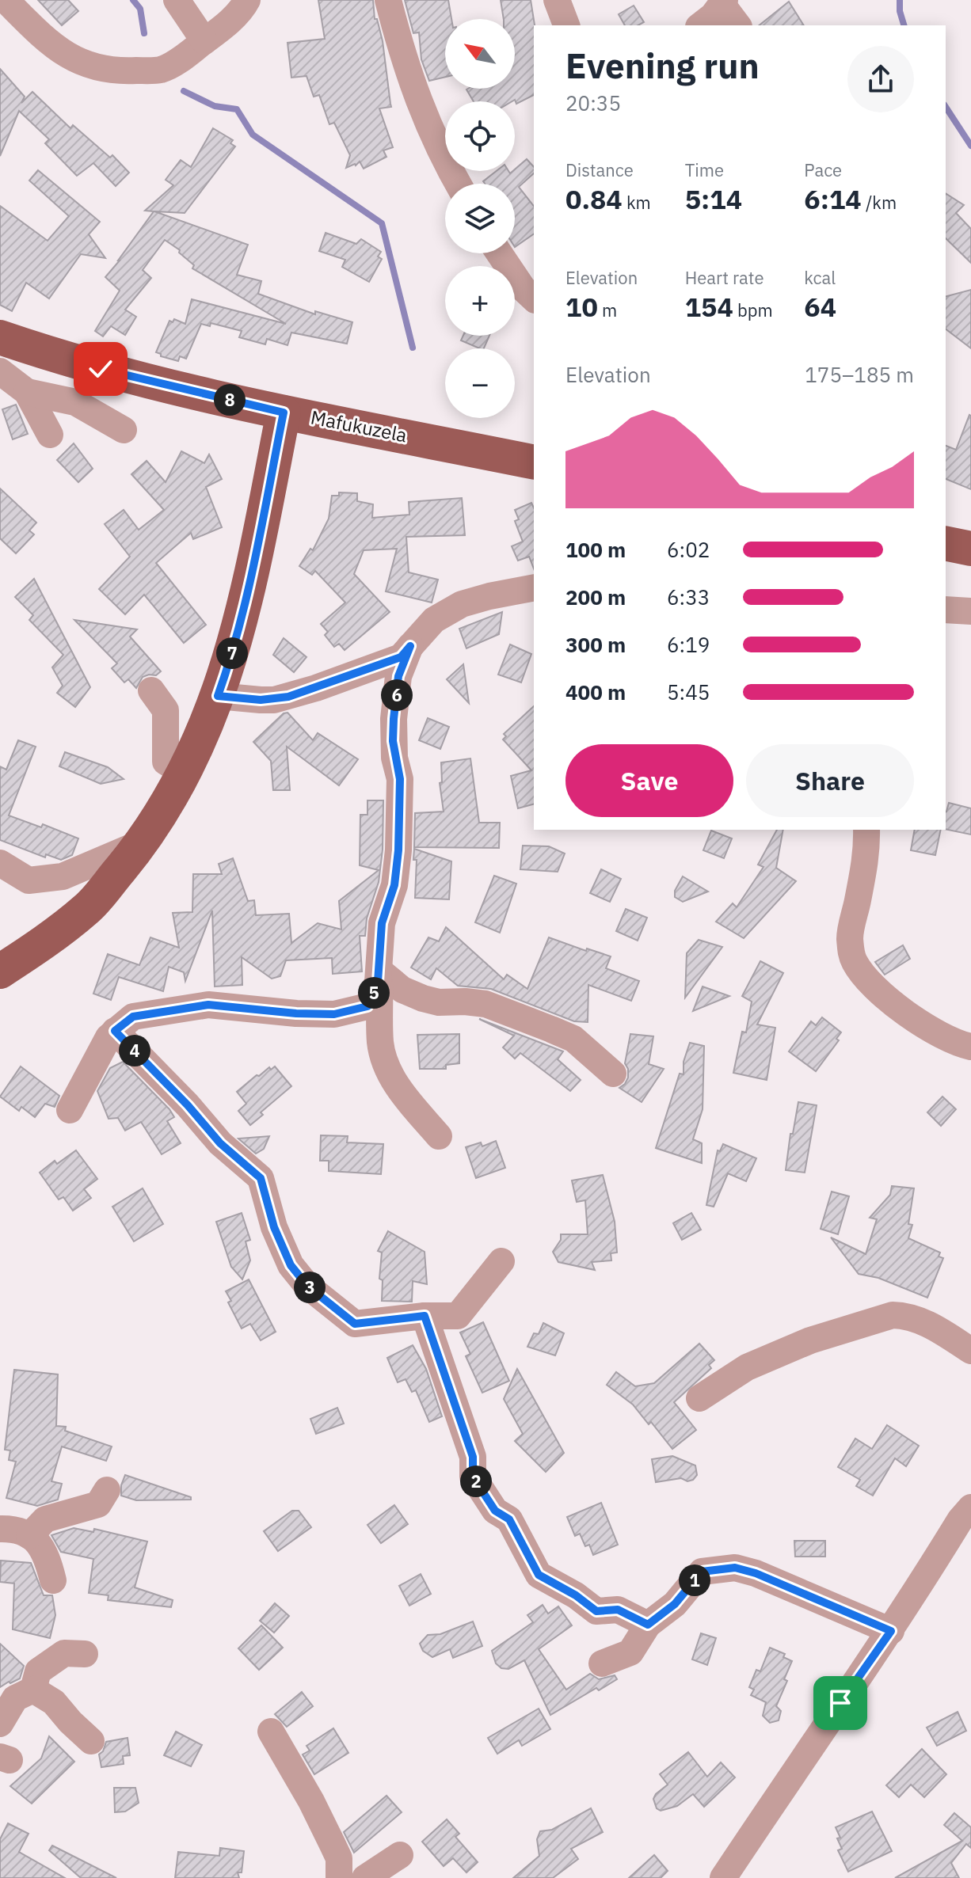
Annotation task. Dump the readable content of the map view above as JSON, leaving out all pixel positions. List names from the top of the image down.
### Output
{
  "streets": {
    "main road": ["Mafukuzela"]
  },
  "north": "top left",
  "page": {
    "map_buttons": ["+", "−"],
    "heading": ["Evening run", "20:35"],
    "stats": [
      ["Distance", "0.84 km"],
      ["Time", "5:14"],
      ["Pace", "6:14 /km"],
      ["Elevation", "10 m"],
      ["Heart rate", "154 bpm"],
      ["kcal", "64"]
    ],
    "chart": ["Elevation", "175–185 m"],
    "pins": [
      "8",
      "7",
      "6",
      "5",
      "4",
      "3",
      "2",
      "1"
    ],
    "list": [
      {
        "name": "100 m",
        "note": "6:02"
      },
      {
        "name": "200 m",
        "note": "6:33"
      },
      {
        "name": "300 m",
        "note": "6:19"
      },
      {
        "name": "400 m",
        "note": "5:45"
      }
    ],
    "buttons": ["Save", "Share"]
  }
}
